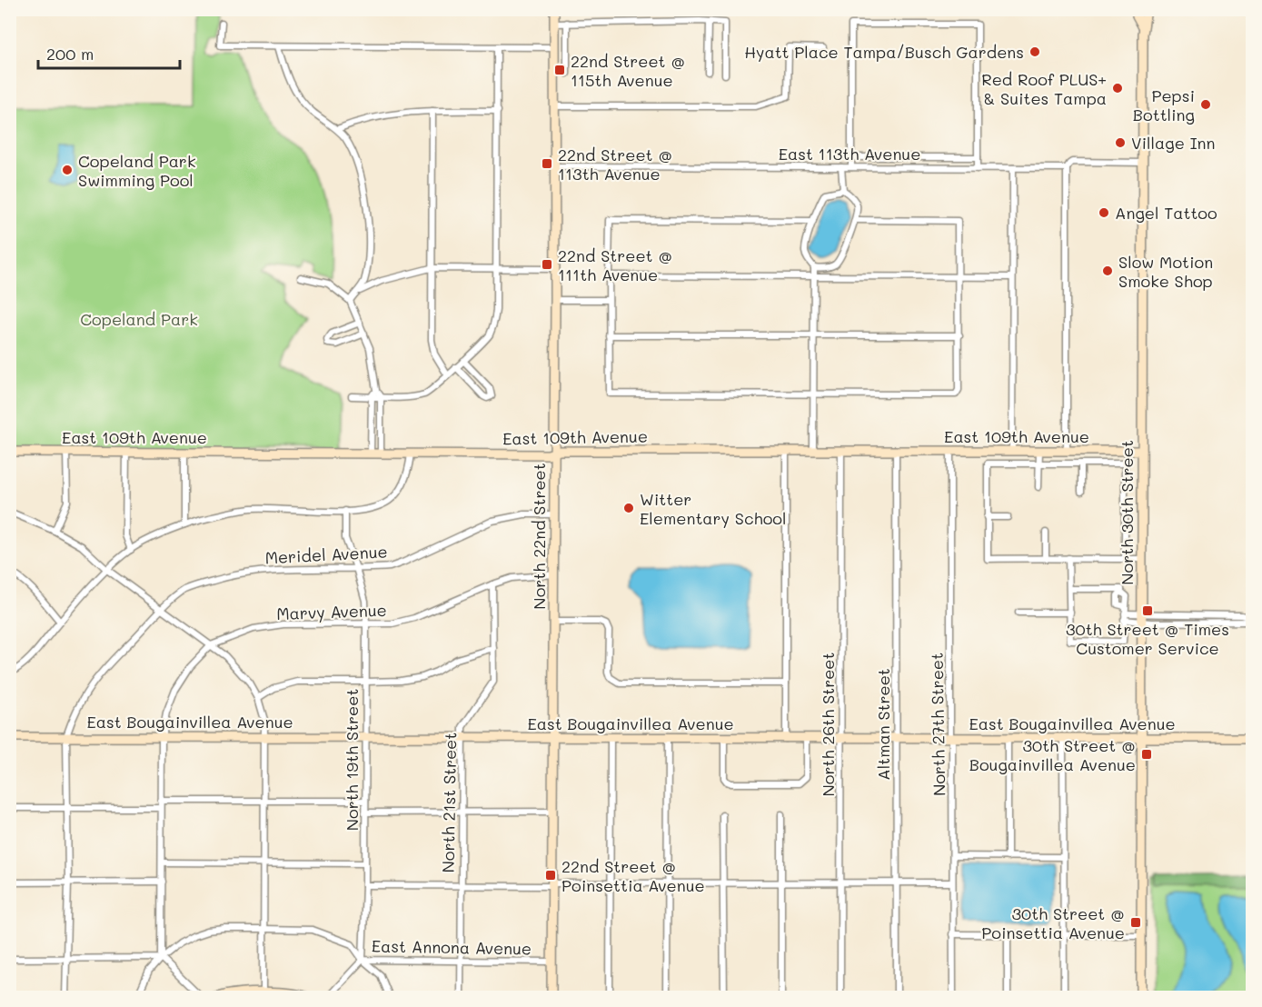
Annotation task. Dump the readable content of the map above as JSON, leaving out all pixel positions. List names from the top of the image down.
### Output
{
  "streets": {
    "street": [
      "East 113th Avenue",
      "East 109th Avenue",
      "North 30th Street",
      "North 22nd Street",
      "Meridel Avenue",
      "Marvy Avenue",
      "East Bougainvillea Avenue",
      "North 26th Street",
      "Altman Street",
      "North 27th Street",
      "North 19th Street",
      "North 21st Street",
      "East Annona Avenue"
    ]
  },
  "crossings": [
    ["East 113th Avenue", "North 30th Street"],
    ["East 113th Avenue", "North 22nd Street"],
    ["East 109th Avenue", "North 30th Street"],
    ["East 109th Avenue", "North 22nd Street"],
    ["East 109th Avenue", "North 26th Street"],
    ["East 109th Avenue", "Altman Street"],
    ["East 109th Avenue", "North 27th Street"],
    ["North 30th Street", "East Bougainvillea Avenue"],
    ["North 22nd Street", "Meridel Avenue"],
    ["North 22nd Street", "Marvy Avenue"],
    ["North 22nd Street", "East Bougainvillea Avenue"],
    ["North 22nd Street", "East Annona Avenue"],
    ["Meridel Avenue", "East Bougainvillea Avenue"],
    ["Meridel Avenue", "North 19th Street"],
    ["Marvy Avenue", "East Bougainvillea Avenue"],
    ["Marvy Avenue", "North 19th Street"],
    ["Marvy Avenue", "North 21st Street"],
    ["Marvy Avenue", "East Annona Avenue"],
    ["East Bougainvillea Avenue", "North 26th Street"],
    ["East Bougainvillea Avenue", "Altman Street"],
    ["East Bougainvillea Avenue", "North 27th Street"],
    ["East Bougainvillea Avenue", "North 19th Street"],
    ["East Bougainvillea Avenue", "North 21st Street"],
    ["North 19th Street", "East Annona Avenue"],
    ["North 21st Street", "East Annona Avenue"]
  ],
  "parks": ["Copeland Park"],
  "places": {
    "other": [
      "Hyatt Place Tampa/Busch Gardens",
      "Red Roof PLUS+ & Suites Tampa",
      "Pepsi Bottling",
      "Village Inn",
      "Copeland Park Swimming Pool",
      "Angel Tattoo",
      "Slow Motion Smoke Shop",
      "Witter Elementary School"
    ],
    "transit": [
      "22nd Street @ 115th Avenue",
      "22nd Street @ 113th Avenue",
      "22nd Street @ 111th Avenue",
      "30th Street @ Times Customer Service",
      "30th Street @ Bougainvillea Avenue",
      "22nd Street @ Poinsettia Avenue",
      "30th Street @ Poinsettia Avenue"
    ]
  },
  "scale_bar": "200 m"
}
